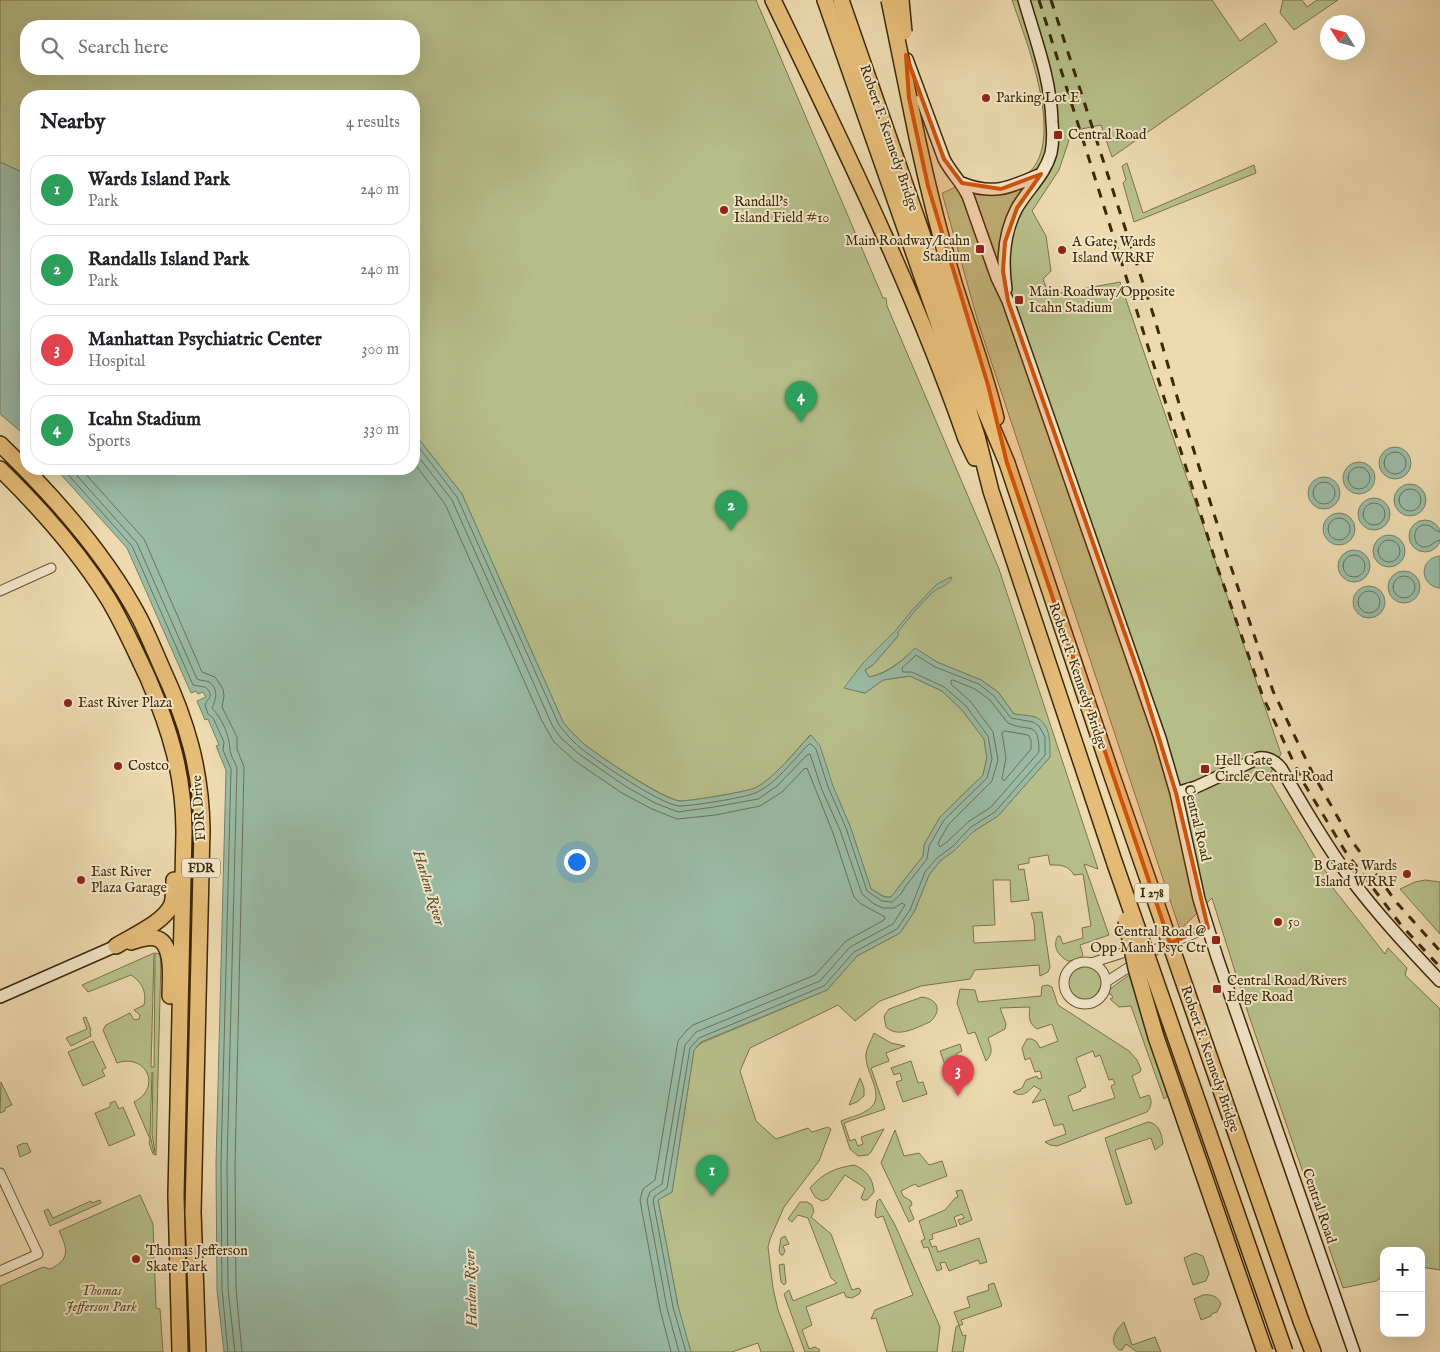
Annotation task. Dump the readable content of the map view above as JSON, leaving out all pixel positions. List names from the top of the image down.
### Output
{
  "streets": {
    "highway": [
      "Robert F. Kennedy Bridge",
      "FDR Drive",
      "FDR",
      "I 278"
    ],
    "street": ["Central Road"]
  },
  "water": ["Harlem River"],
  "parks": ["Thomas Jefferson Park"],
  "places": {
    "other": [
      "Parking Lot E",
      "Randall's Island Field #10",
      "A Gate, Wards Island WRRF",
      "East River Plaza",
      "Costco",
      "B Gate, Wards Island WRRF",
      "East River Plaza Garage",
      "50",
      "Thomas Jefferson Skate Park"
    ],
    "transit": [
      "Central Road",
      "Main Roadway/Icahn Stadium",
      "Main Roadway/Opposite Icahn Stadium",
      "Hell Gate Circle/Central Road",
      "Central Road @ Opp Manh Psyc Ctr",
      "Central Road/Rivers Edge Road"
    ]
  },
  "north": "top left",
  "page": {
    "search": "Search here",
    "heading": ["Nearby", "4 results"],
    "list": [
      {
        "mark": "1",
        "name": "Wards Island Park",
        "note": "Park",
        "value": "240 m"
      },
      {
        "mark": "2",
        "name": "Randalls Island Park",
        "note": "Park",
        "value": "240 m"
      },
      {
        "mark": "3",
        "name": "Manhattan Psychiatric Center",
        "note": "Hospital",
        "value": "300 m"
      },
      {
        "mark": "4",
        "name": "Icahn Stadium",
        "note": "Sports",
        "value": "330 m"
      }
    ],
    "pins": [
      "4",
      "2",
      "3",
      "1"
    ],
    "map_buttons": ["+", "−"]
  }
}
